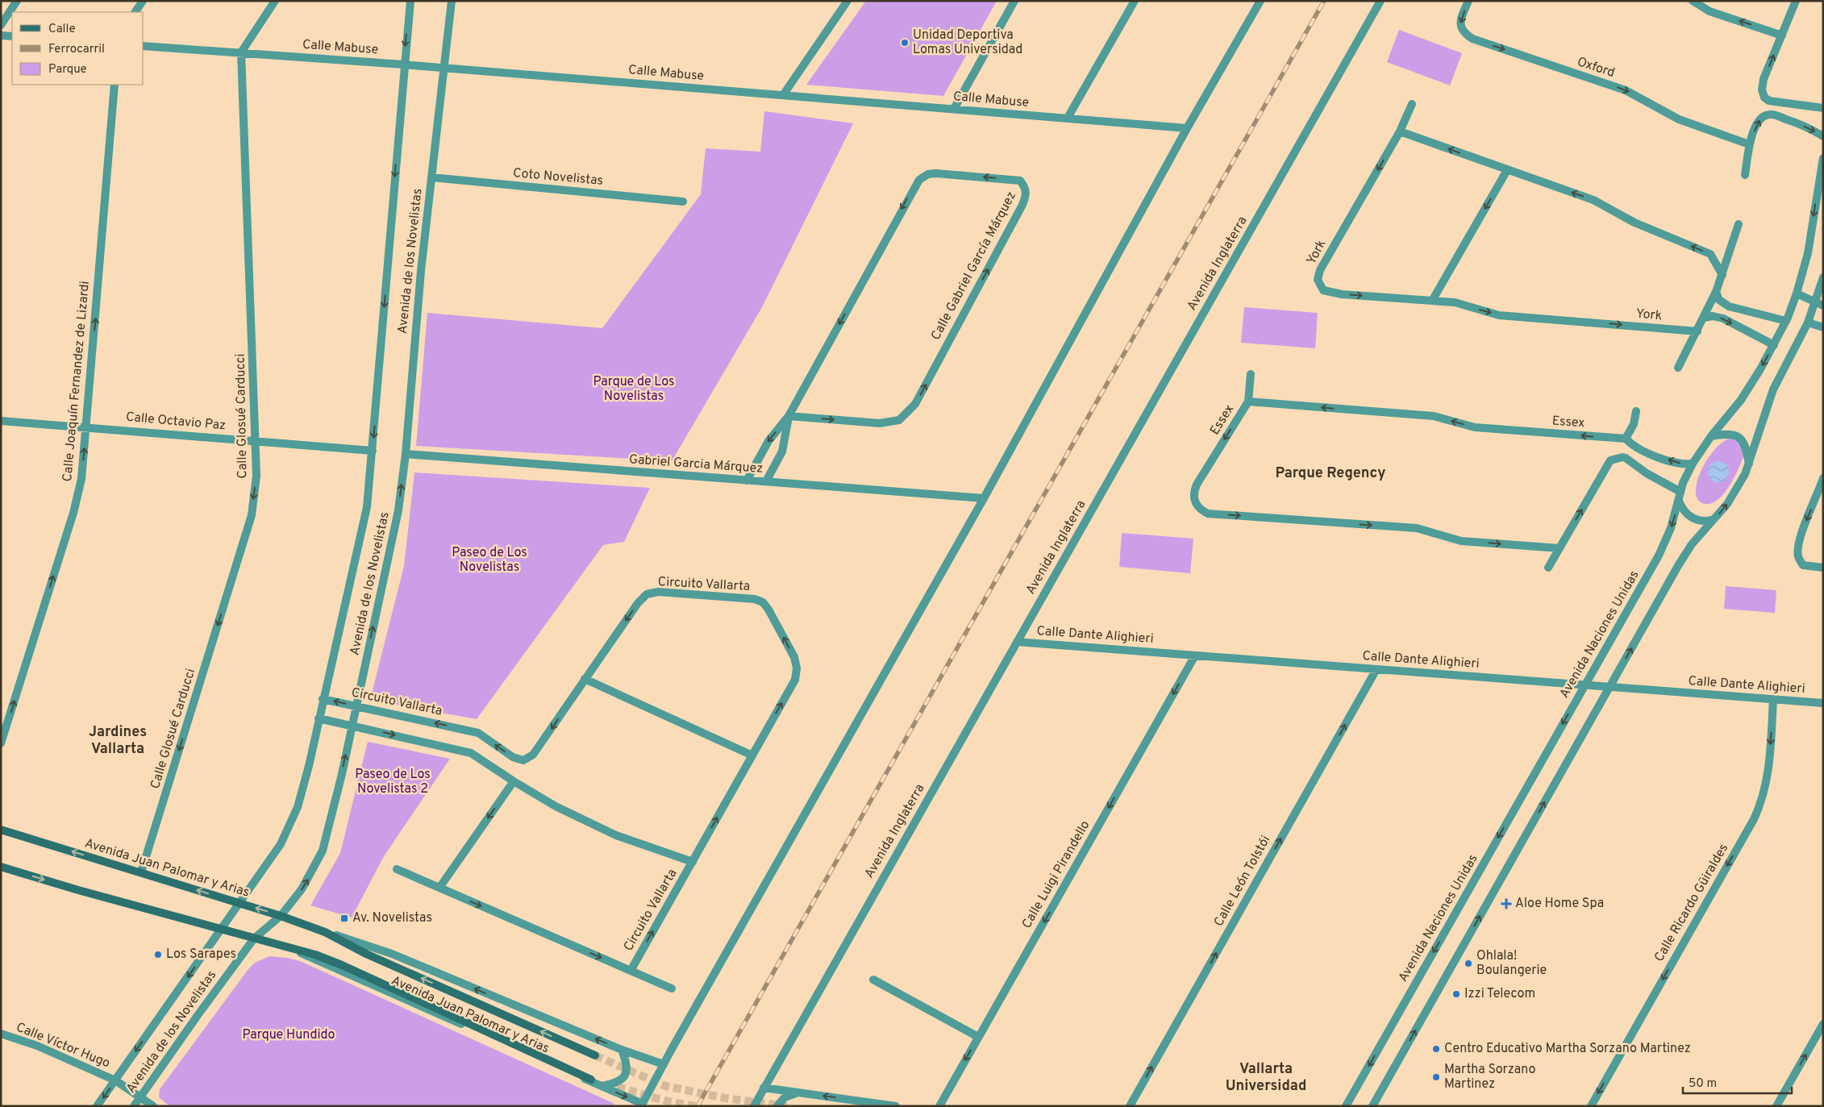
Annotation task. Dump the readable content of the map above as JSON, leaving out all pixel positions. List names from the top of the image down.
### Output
{
  "streets": {
    "main road": ["Avenida Juan Palomar y Arias"],
    "street": [
      "Calle Mabuse",
      "Oxford",
      "Coto Novelistas",
      "York",
      "Avenida de los Novelistas",
      "Avenida Inglaterra",
      "Calle Gabriel García Márquez",
      "Calle Joaquín Fernandez de Lizardi",
      "Calle Glosué Carducci",
      "Essex",
      "Calle Octavio Paz",
      "Gabriel Garcia Márquez",
      "Circuito Vallarta",
      "Avenida Naciones Unidas",
      "Calle Dante Alighieri",
      "Calle Luigi Pirandello",
      "Calle León Tolstói",
      "Calle Ricardo Güiraldes",
      "Calle Víctor Hugo"
    ]
  },
  "crossings": [
    ["Calle Mabuse", "Avenida de los Novelistas"],
    ["Calle Mabuse", "Calle Glosué Carducci"],
    ["Coto Novelistas", "Avenida de los Novelistas"],
    ["Avenida de los Novelistas", "Calle Octavio Paz"],
    ["Avenida de los Novelistas", "Gabriel Garcia Márquez"],
    ["Avenida de los Novelistas", "Circuito Vallarta"],
    ["Avenida de los Novelistas", "Avenida Juan Palomar y Arias"],
    ["Avenida de los Novelistas", "Calle Víctor Hugo"],
    ["Avenida Inglaterra", "Calle Dante Alighieri"],
    ["Calle Gabriel García Márquez", "Gabriel Garcia Márquez"],
    ["Calle Joaquín Fernandez de Lizardi", "Calle Octavio Paz"],
    ["Calle Glosué Carducci", "Calle Octavio Paz"],
    ["Calle Glosué Carducci", "Avenida Juan Palomar y Arias"],
    ["Avenida Naciones Unidas", "Calle Dante Alighieri"],
    ["Calle Dante Alighieri", "Calle Luigi Pirandello"],
    ["Calle Dante Alighieri", "Calle León Tolstói"],
    ["Calle Dante Alighieri", "Calle Ricardo Güiraldes"]
  ],
  "one_way": [
    "Oxford",
    "Calle Joaquín Fernandez de Lizardi",
    "Calle Glosué Carducci",
    "Calle Luigi Pirandello",
    "Calle León Tolstói",
    "Calle Ricardo Güiraldes"
  ],
  "districts": ["Parque Regency", "Jardines Vallarta", "Vallarta Universidad"],
  "parks": [
    "Parque de Los Novelistas",
    "Paseo de Los Novelistas",
    "Paseo de Los Novelistas 2",
    "Parque Hundido"
  ],
  "places": {
    "other": [
      "Unidad Deportiva Lomas Universidad",
      "Los Sarapes",
      "Ohlala! Boulangerie",
      "Izzi Telecom",
      "Centro Educativo Martha Sorzano Martinez",
      "Martha Sorzano Martinez"
    ],
    "health": ["Aloe Home Spa"],
    "transit": ["Av. Novelistas"]
  },
  "legend": ["Calle", "Ferrocarril", "Parque"],
  "scale_bar": "50 m"
}
